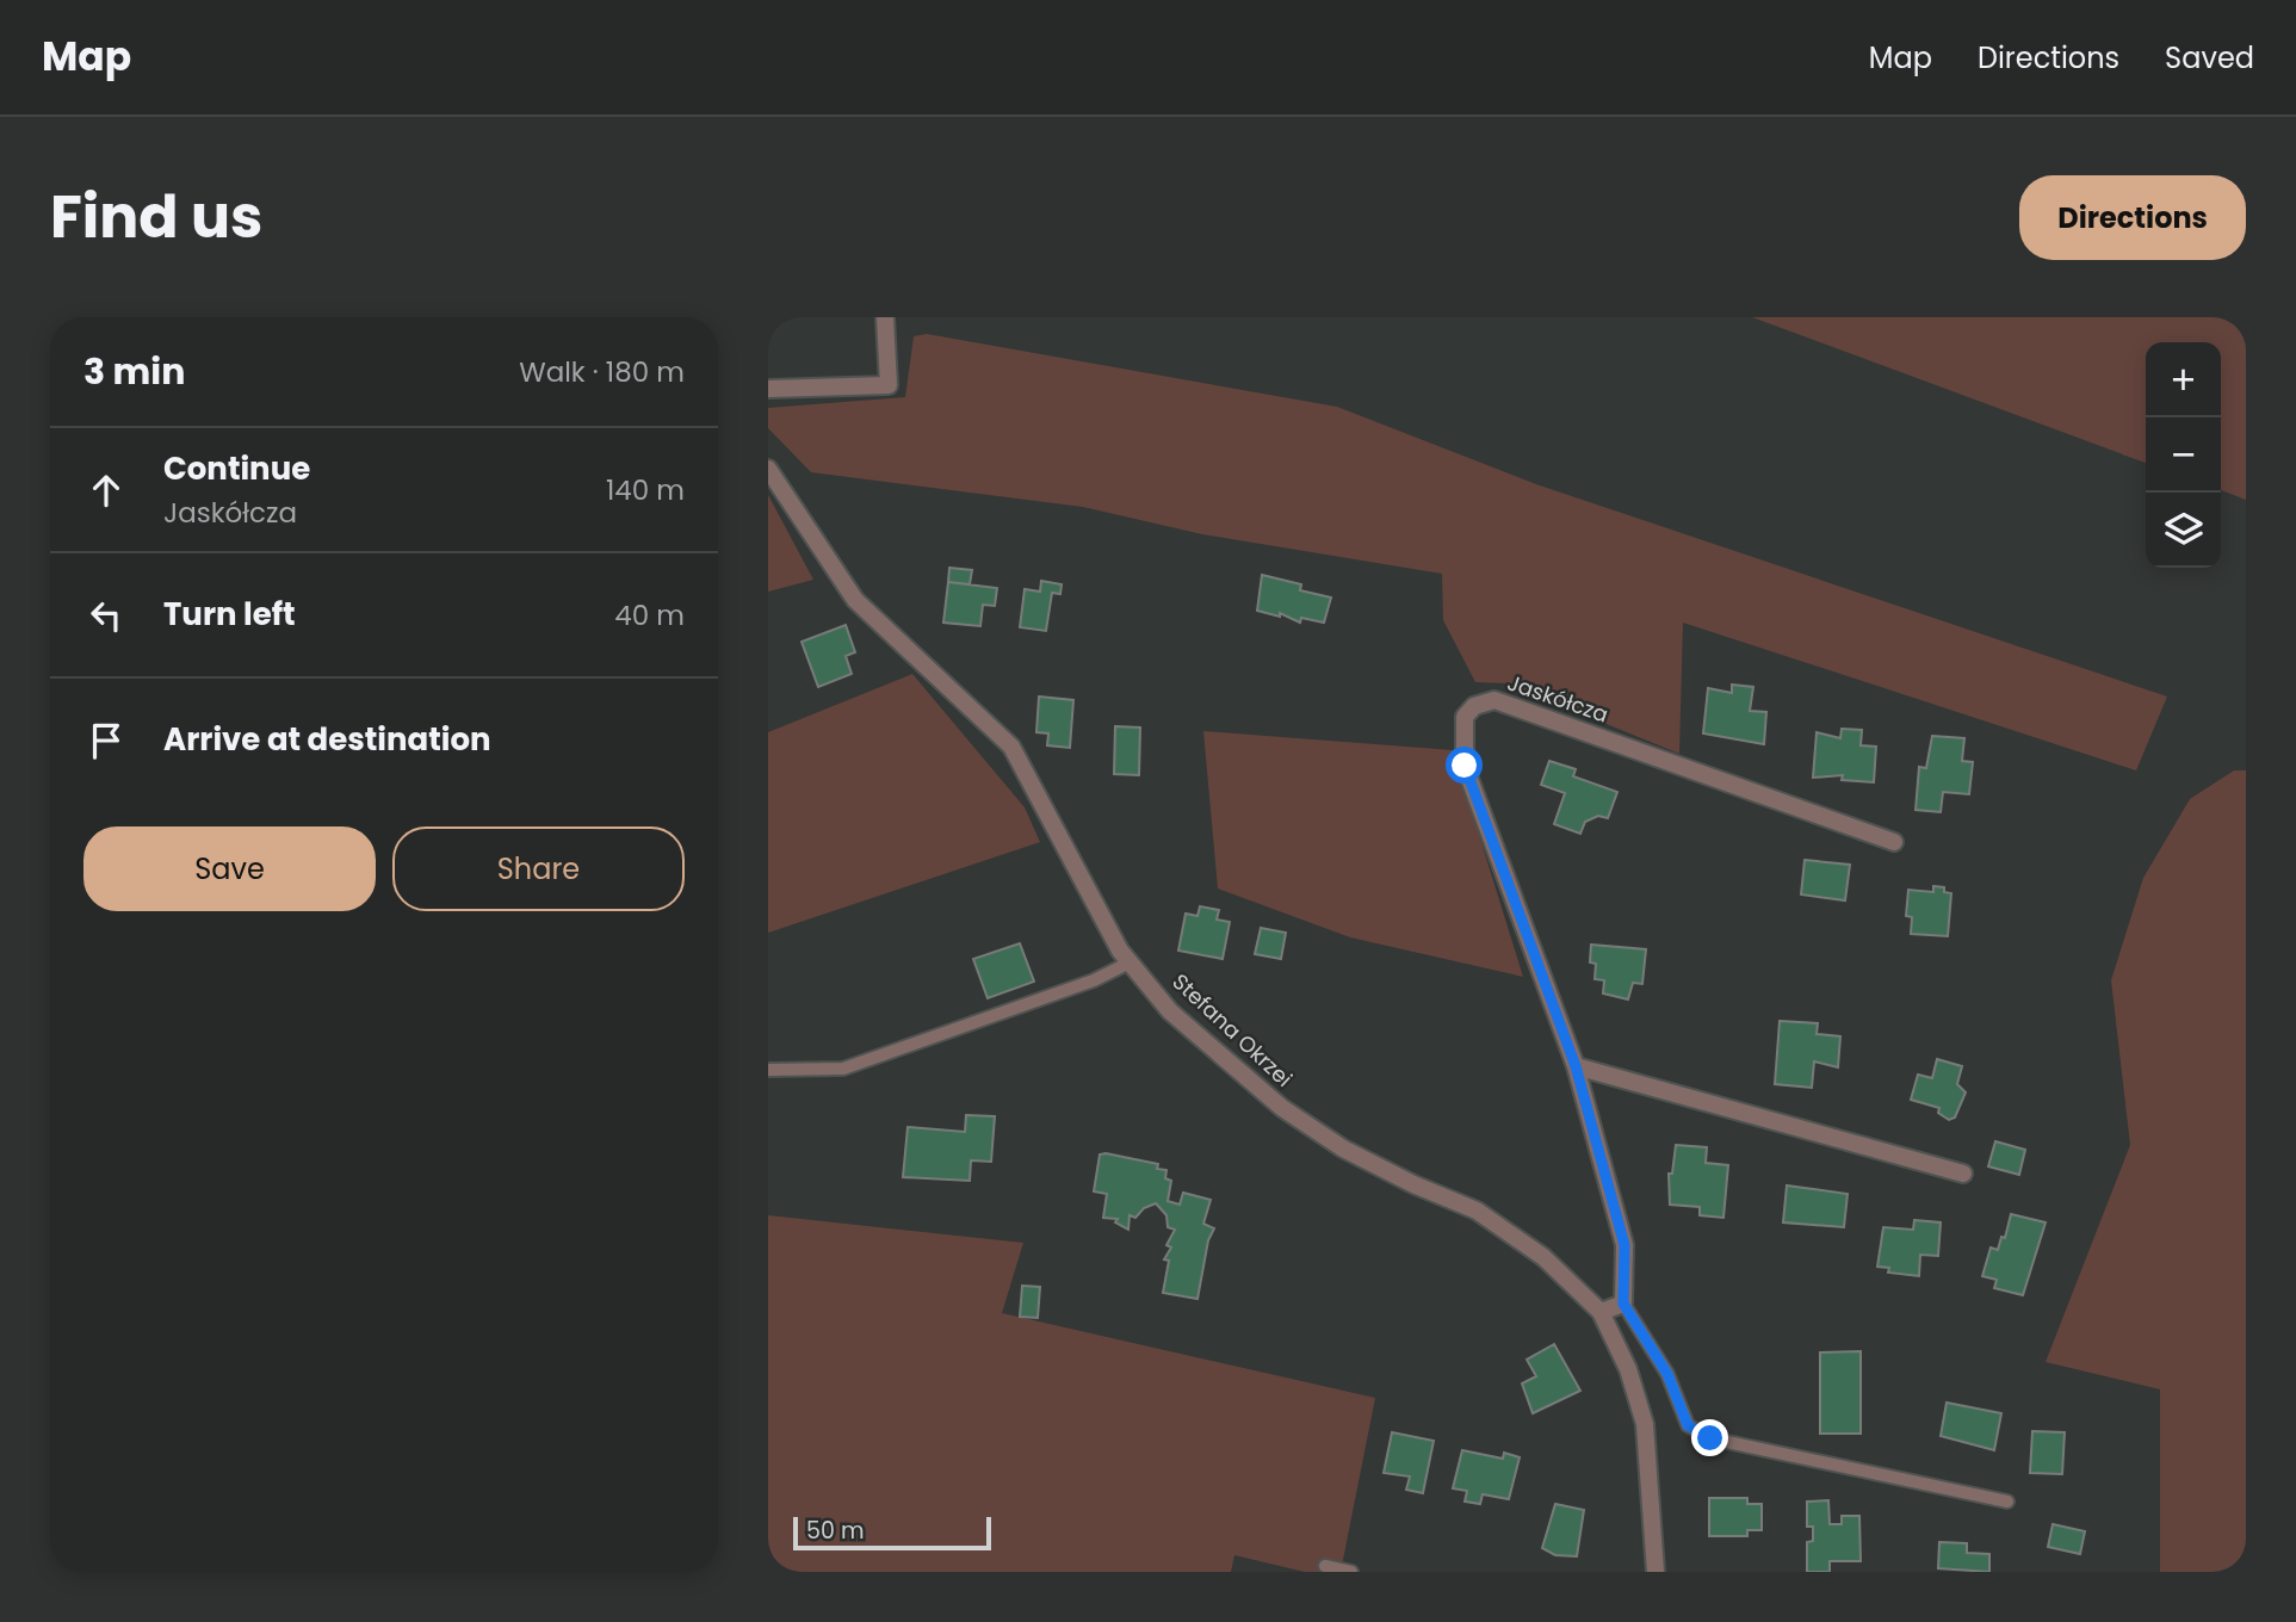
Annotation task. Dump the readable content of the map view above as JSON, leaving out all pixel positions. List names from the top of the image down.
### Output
{
  "streets": {
    "street": ["Jaskółcza", "Stefana Okrzei"]
  },
  "scale_bar": "50 m",
  "page": {
    "header": "Map",
    "nav": ["Map", "Directions", "Saved"],
    "title": "Find us",
    "buttons": [
      "Directions",
      ["Save", "Share"]
    ],
    "heading": ["3 min", "Walk · 180 m"],
    "map_buttons": ["+", "−"],
    "list": [
      ["Continue", "Jaskółcza", "140 m"],
      ["Turn left", "40 m"],
      "Arrive at destination"
    ],
    "scale": "50 m"
  }
}
